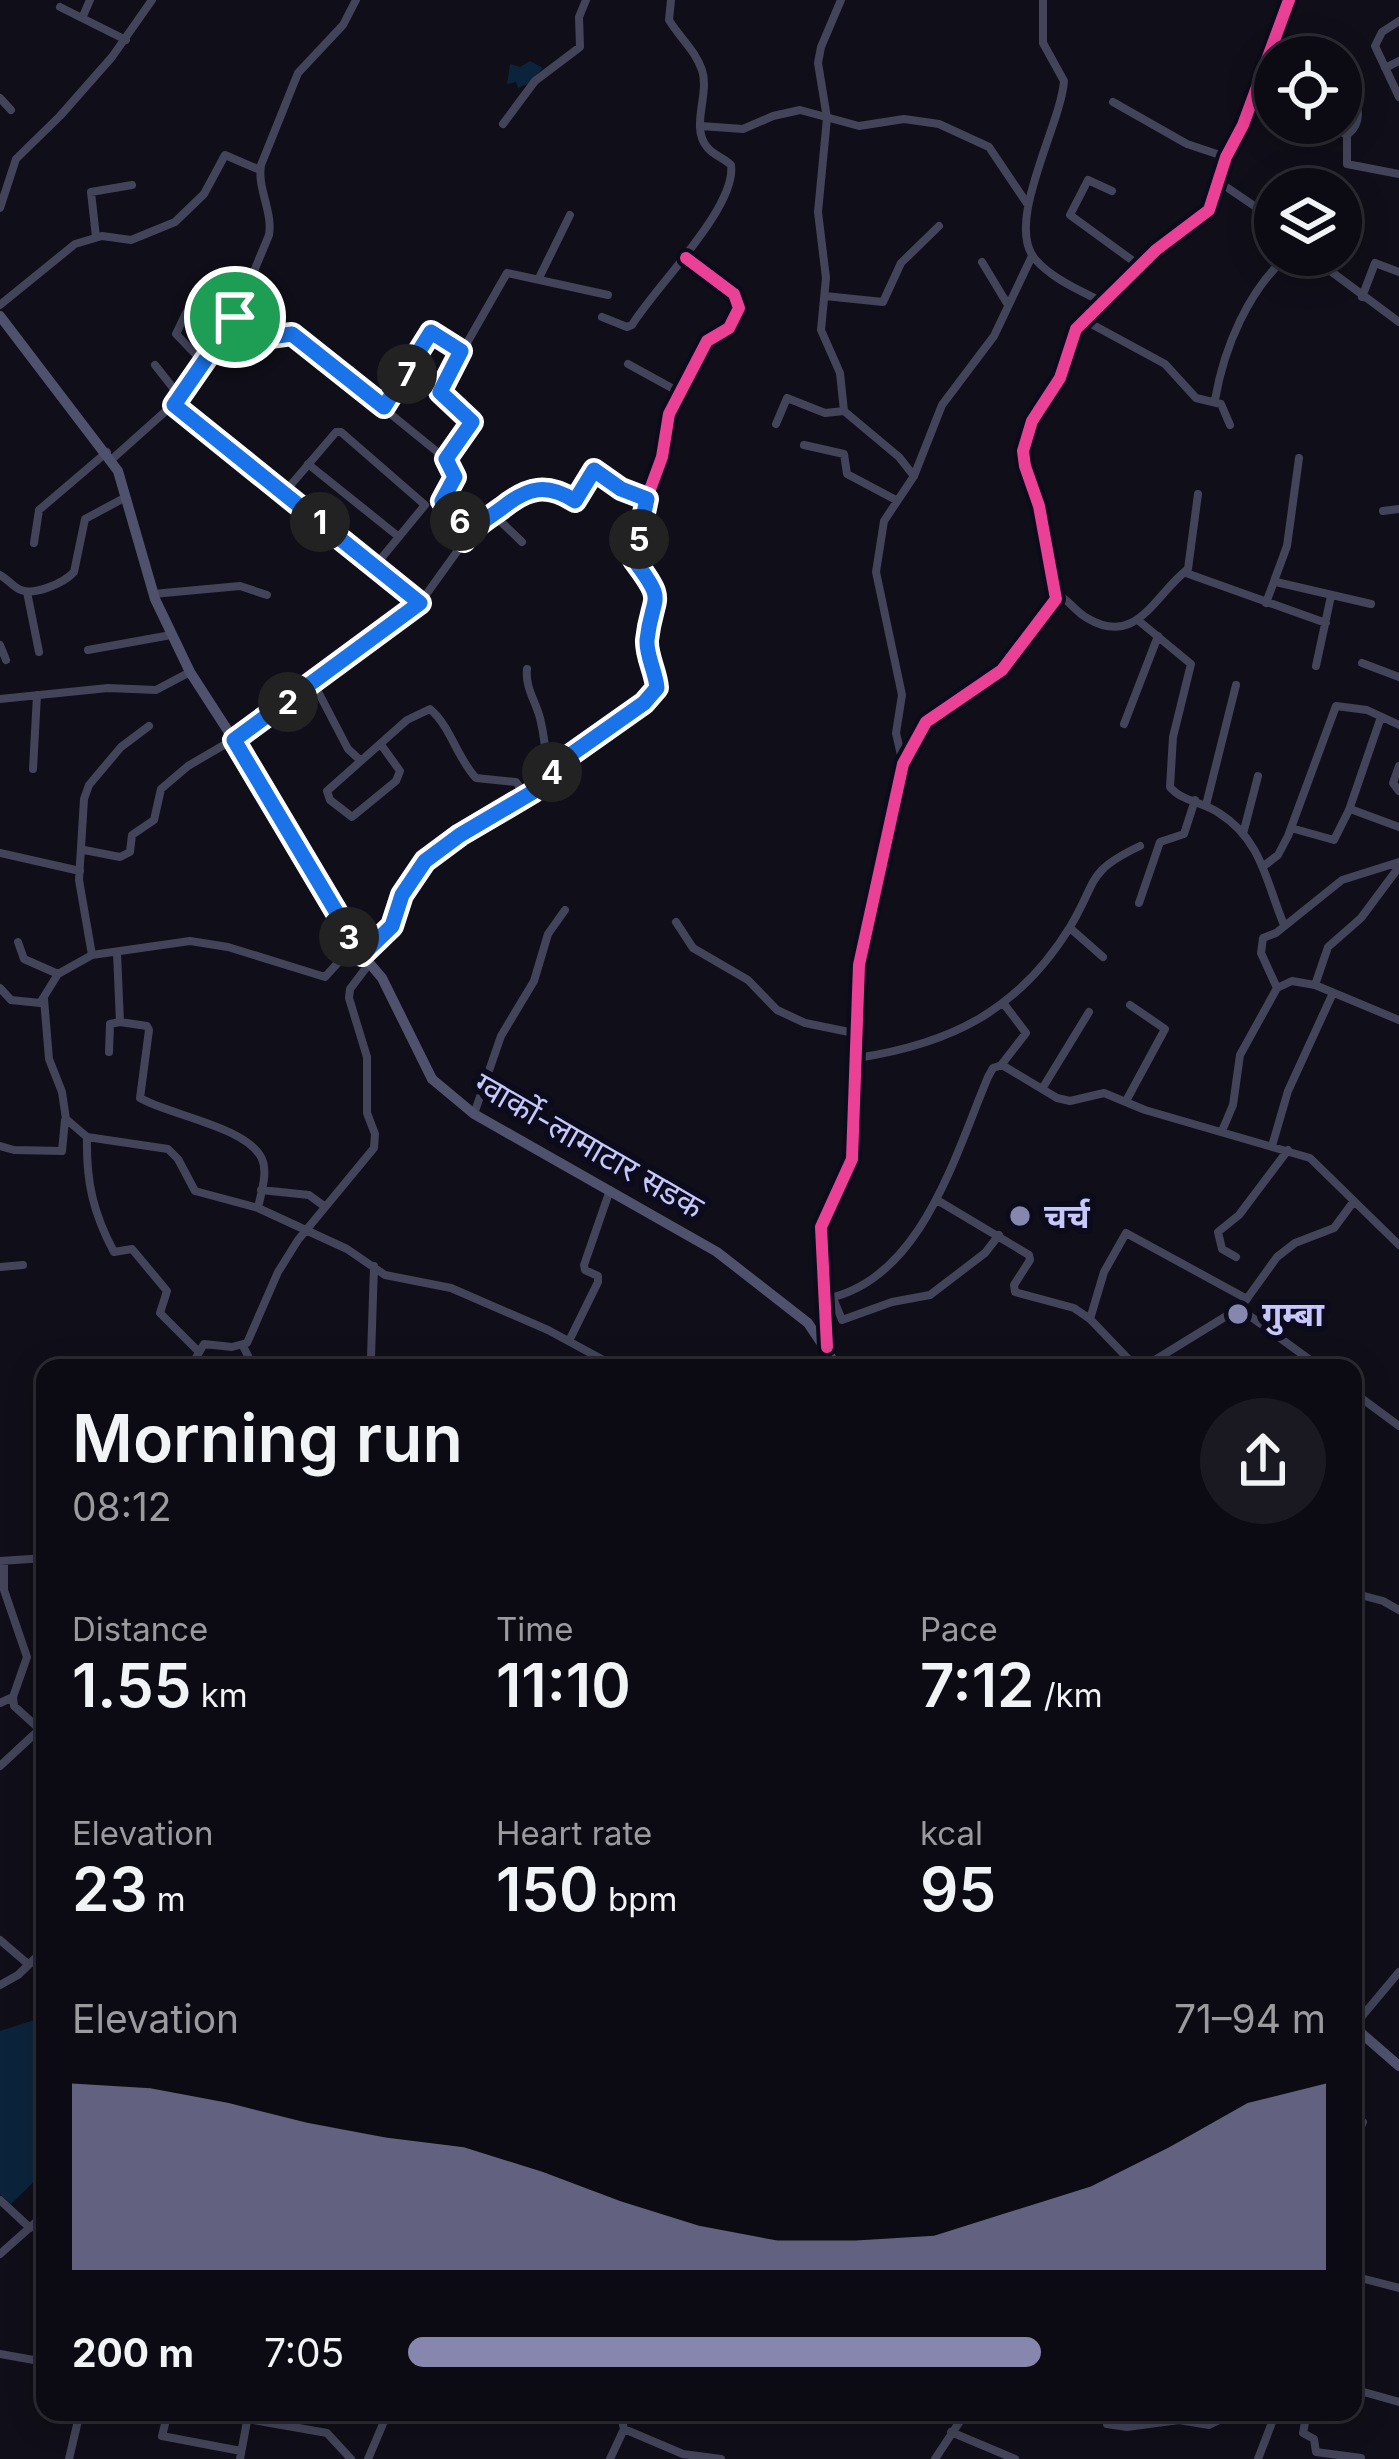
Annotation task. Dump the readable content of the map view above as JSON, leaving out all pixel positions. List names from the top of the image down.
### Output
{
  "streets": {
    "main road": ["ग्वार्को-लामाटार सडक"]
  },
  "places": ["चर्च", "गुम्बा"],
  "page": {
    "pins": [
      "7",
      "6",
      "1",
      "5",
      "2",
      "4",
      "3"
    ],
    "heading": ["Morning run", "08:12"],
    "stats": [
      ["Distance", "1.55 km"],
      ["Time", "11:10"],
      ["Pace", "7:12 /km"],
      ["Elevation", "23 m"],
      ["Heart rate", "150 bpm"],
      ["kcal", "95"]
    ],
    "chart": ["Elevation", "71–94 m"],
    "list": [
      {
        "name": "200 m",
        "note": "7:05"
      }
    ]
  }
}
